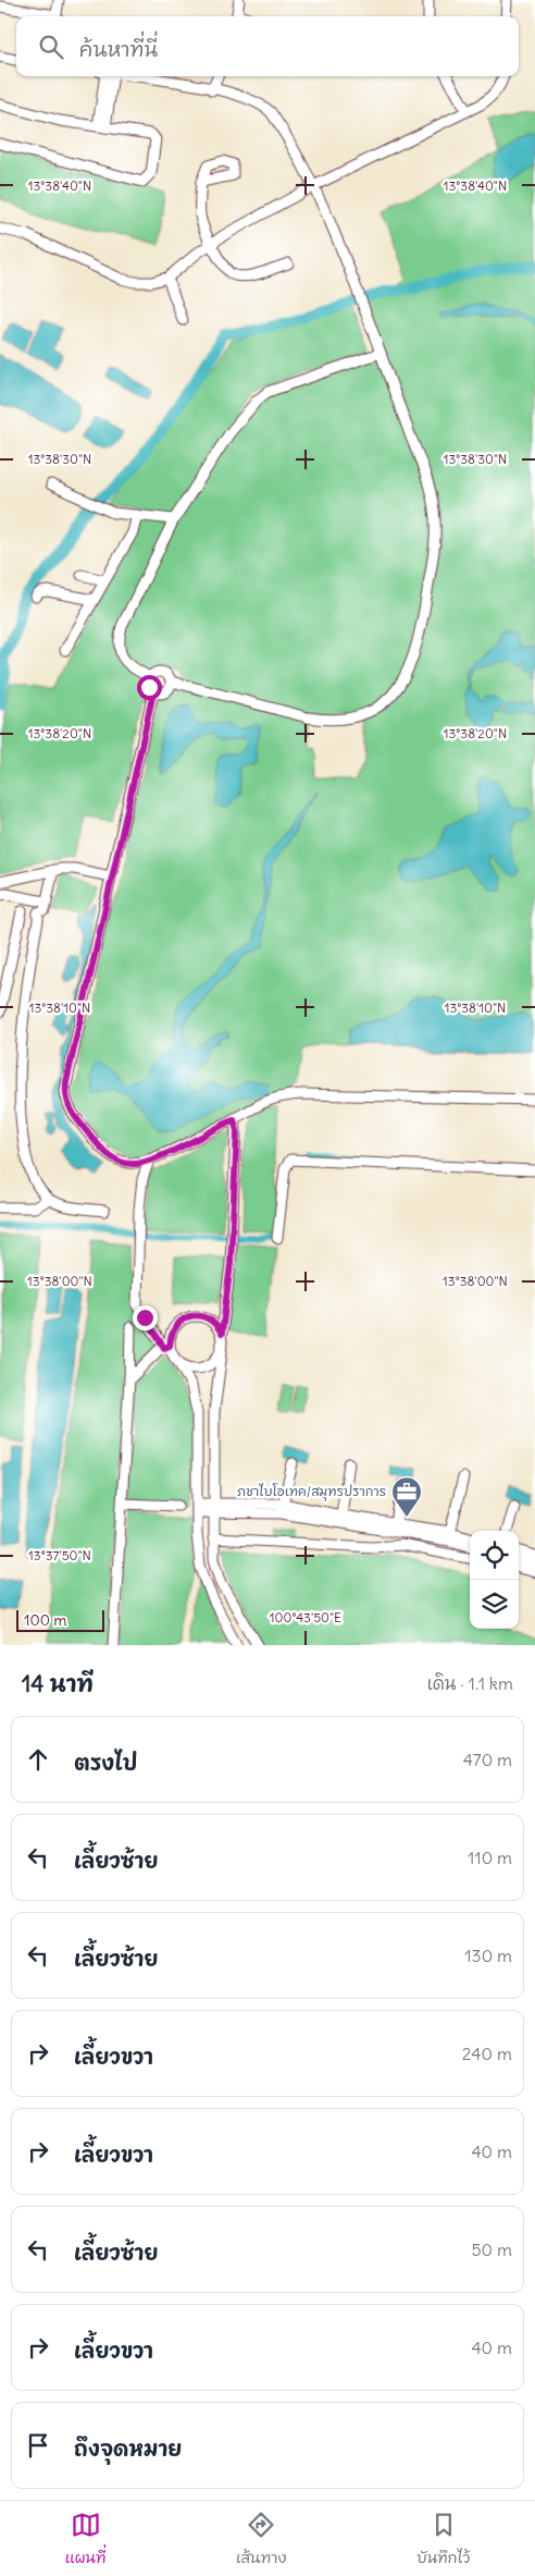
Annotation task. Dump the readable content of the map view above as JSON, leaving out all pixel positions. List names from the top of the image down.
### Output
{
  "places": {
    "office": ["ภชาไบโอเทค/สมุทรปราการ"]
  },
  "scale_bar": "100 m",
  "page": {
    "search": "ค้นหาที่นี่",
    "scale": "100 m",
    "heading": ["14 นาที", "เดิน · 1.1 km"],
    "list": [
      ["ตรงไป", "470 m"],
      ["เลี้ยวซ้าย", "110 m"],
      ["เลี้ยวซ้าย", "130 m"],
      ["เลี้ยวขวา", "240 m"],
      ["เลี้ยวขวา", "40 m"],
      ["เลี้ยวซ้าย", "50 m"],
      ["เลี้ยวขวา", "40 m"],
      "ถึงจุดหมาย"
    ],
    "nav": ["แผนที่", "เส้นทาง", "บันทึกไว้"]
  },
  "coordinates": [
    "13°38'40\"N",
    "13°38'30\"N",
    "13°38'20\"N",
    "13°38'10\"N",
    "13°38'00\"N",
    "13°37'50\"N",
    "100°43'50\"E"
  ]
}
